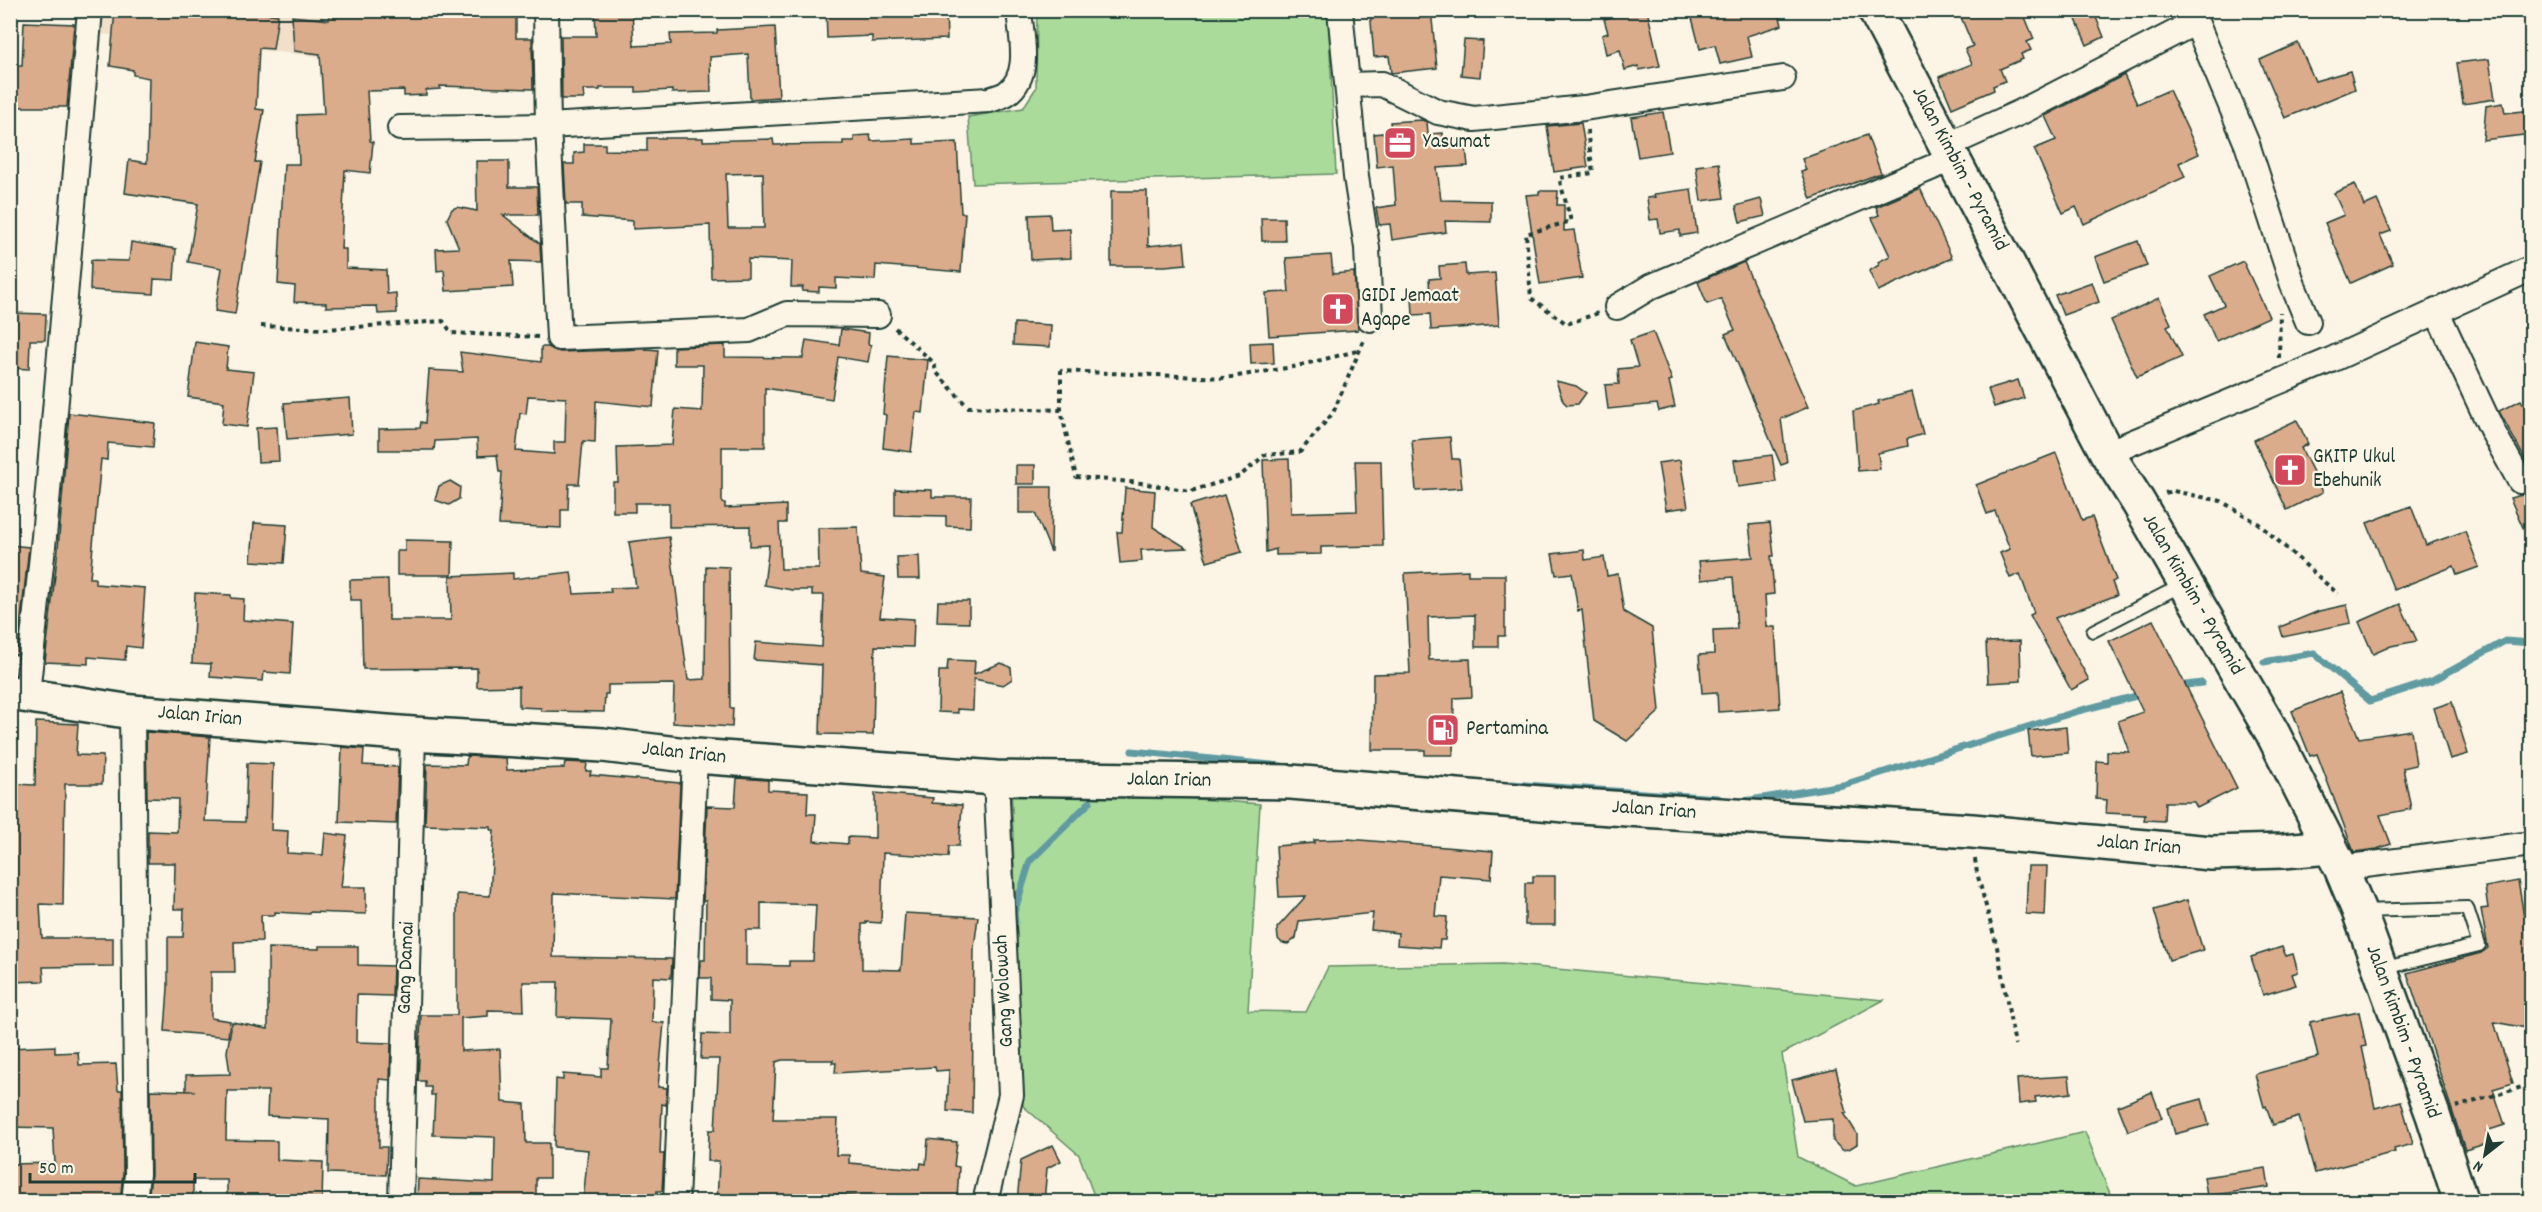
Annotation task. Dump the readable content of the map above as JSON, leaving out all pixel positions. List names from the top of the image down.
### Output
{
  "streets": {
    "main road": ["Jalan Kimbim - Pyramid", "Jalan Irian"],
    "street": ["Gang Damai", "Gang Wolowah"]
  },
  "crossings": [
    ["Jalan Kimbim - Pyramid", "Jalan Irian"],
    ["Jalan Irian", "Gang Damai"],
    ["Jalan Irian", "Gang Wolowah"]
  ],
  "places": {
    "office": ["Yasumat"],
    "church": ["GIDI Jemaat Agape", "GKITP Ukul Ebehunik"],
    "fuel station": ["Pertamina"]
  },
  "scale_bar": "50 m",
  "north": "bottom left"
}
